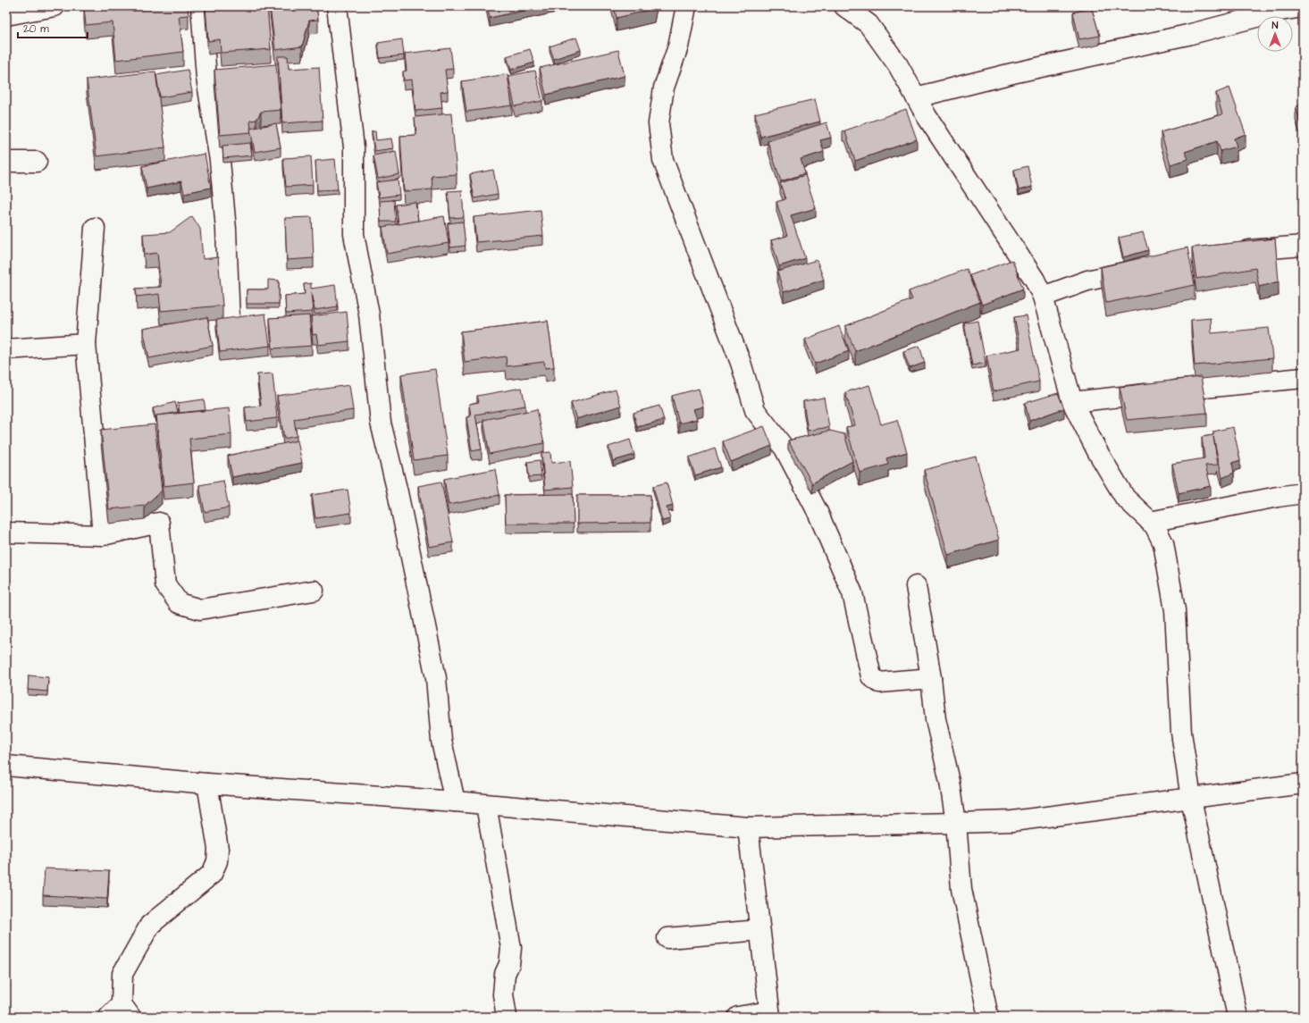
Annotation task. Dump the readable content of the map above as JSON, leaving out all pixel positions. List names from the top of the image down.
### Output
{
  "scale_bar": "20 m",
  "north": "top"
}
